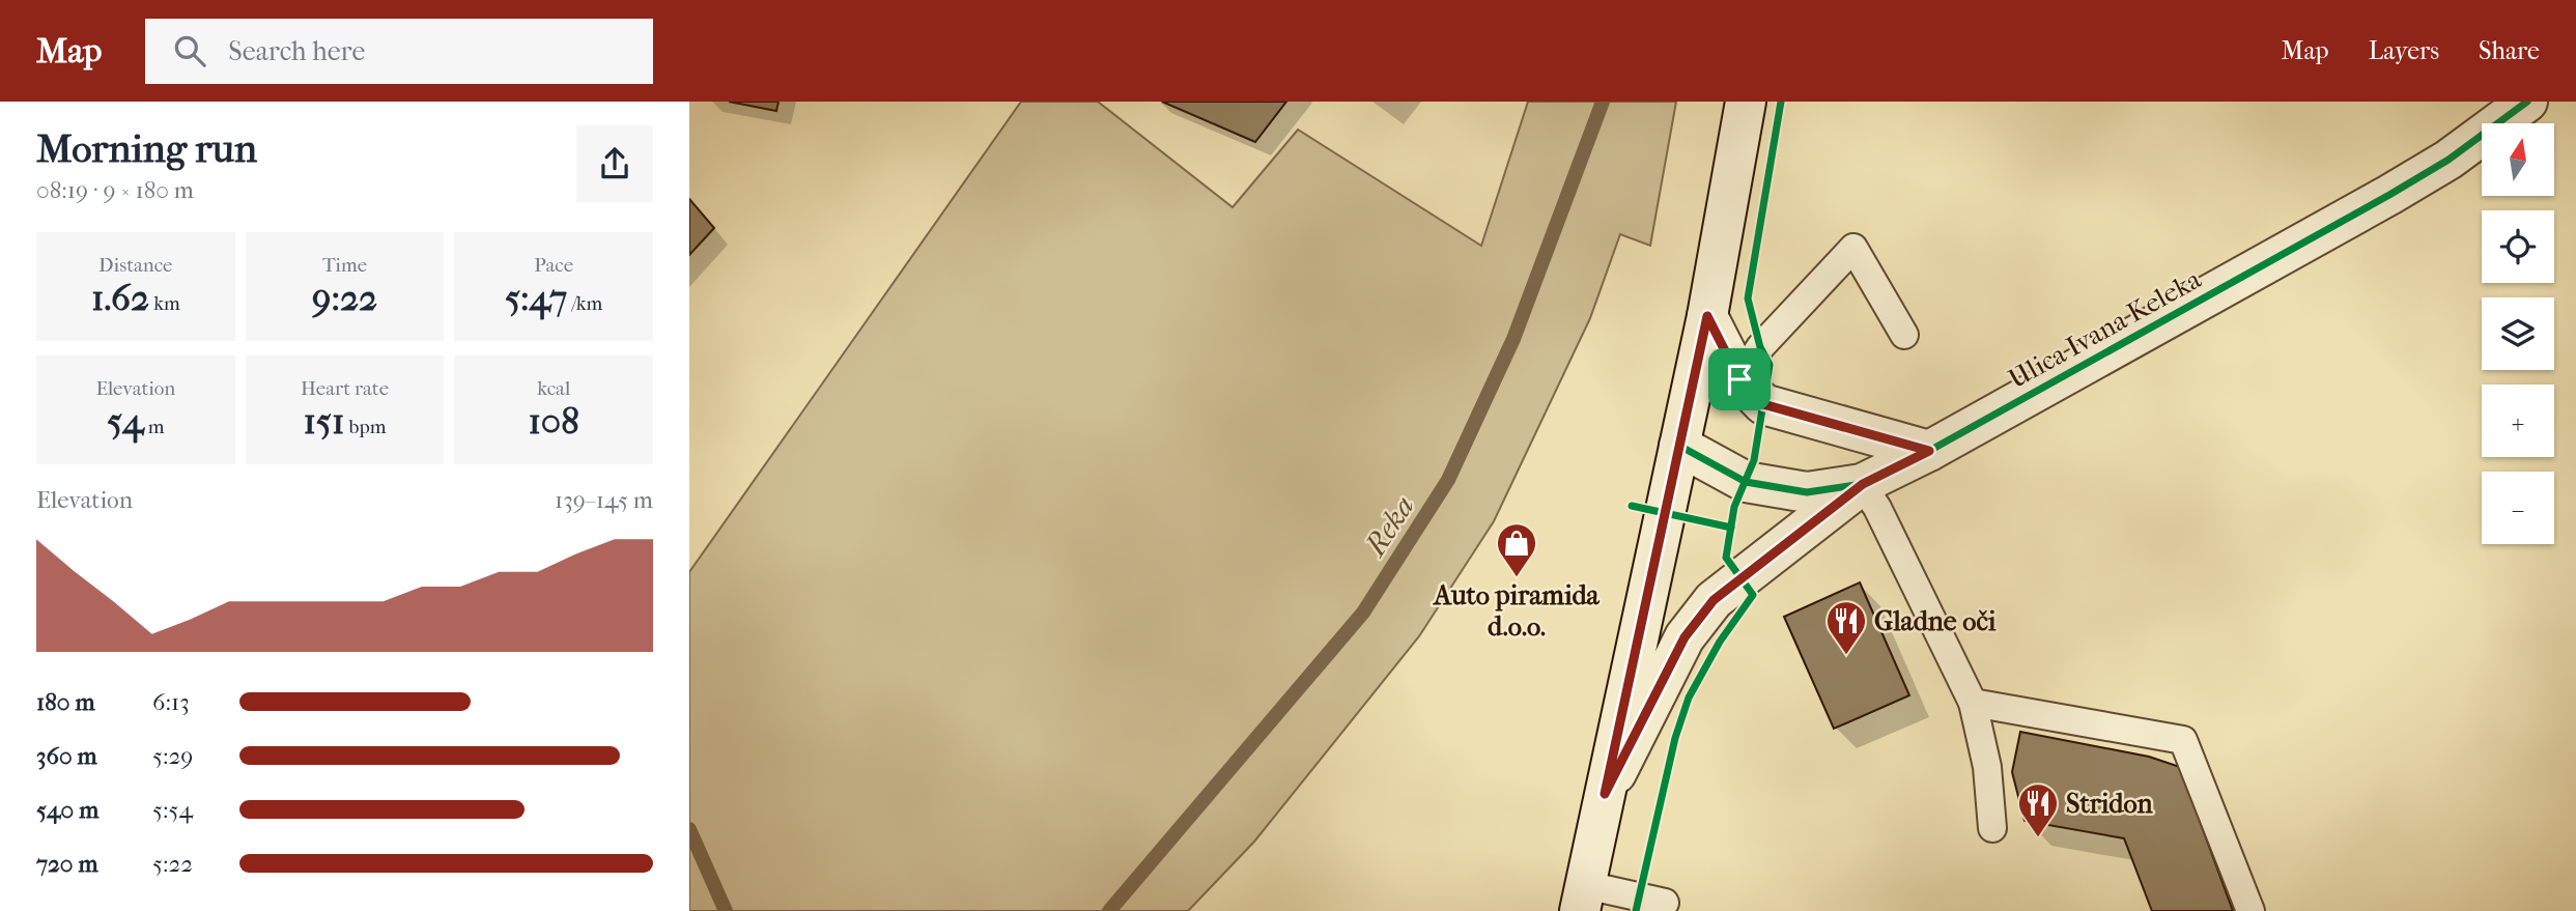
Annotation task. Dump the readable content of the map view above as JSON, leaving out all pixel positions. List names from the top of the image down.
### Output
{
  "streets": {
    "street": ["Ulica Ivana Keleka"]
  },
  "water": ["Reka"],
  "places": {
    "shop": ["Auto piramida d.o.o."],
    "restaurant": ["Gladne oči", "Stridon"]
  },
  "north": "top",
  "page": {
    "header": "Map",
    "search": "Search here",
    "nav": ["Map", "Layers", "Share"],
    "heading": ["Morning run", "08:19 · 9 × 180 m"],
    "map_buttons": ["+", "−"],
    "stats": [
      ["Distance", "1.62 km"],
      ["Time", "9:22"],
      ["Pace", "5:47 /km"],
      ["Elevation", "54 m"],
      ["Heart rate", "151 bpm"],
      ["kcal", "108"]
    ],
    "chart": ["Elevation", "139–145 m"],
    "list": [
      {
        "name": "180 m",
        "note": "6:13"
      },
      {
        "name": "360 m",
        "note": "5:29"
      },
      {
        "name": "540 m",
        "note": "5:54"
      },
      {
        "name": "720 m",
        "note": "5:22"
      }
    ]
  }
}
